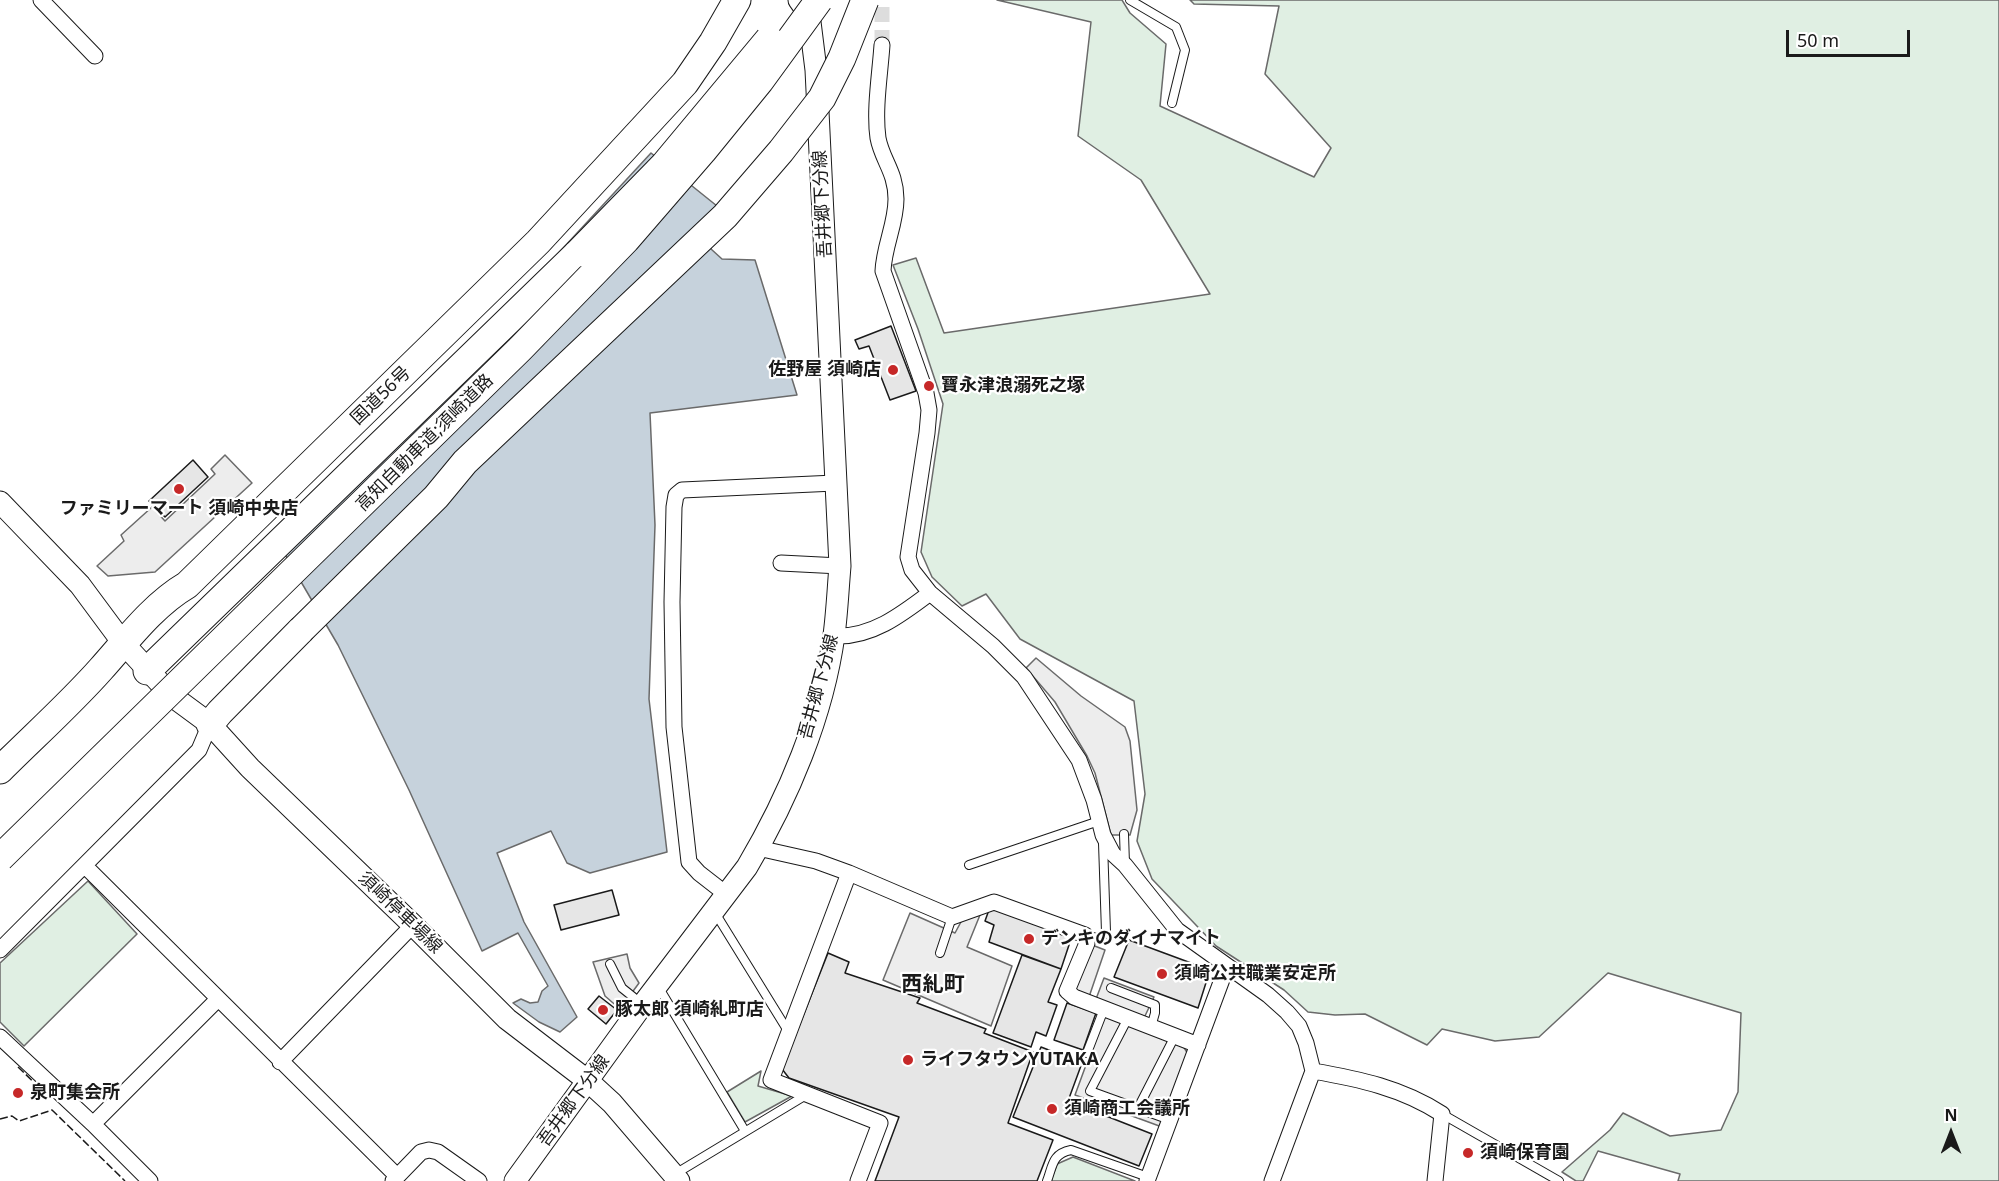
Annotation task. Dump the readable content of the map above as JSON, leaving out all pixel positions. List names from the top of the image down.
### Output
{
  "streets": {
    "highway": ["国道56号", "高知自動車道;須崎道路"],
    "main road": ["吾井郷下分線", "須崎停車場線"]
  },
  "crossings": [
    ["吾井郷下分線", "須崎停車場線"],
    ["国道56号", "須崎停車場線"]
  ],
  "districts": ["西糺町"],
  "places": [
    "佐野屋 須崎店",
    "寶永津浪溺死之塚",
    "ファミリーマート 須崎中央店",
    "デンキのダイナマイト",
    "須崎公共職業安定所",
    "豚太郎 須崎糺町店",
    "ライフタウンYUTAKA",
    "泉町集会所",
    "須崎商工会議所",
    "須崎保育園"
  ],
  "scale_bar": "50 m",
  "north": "top"
}
